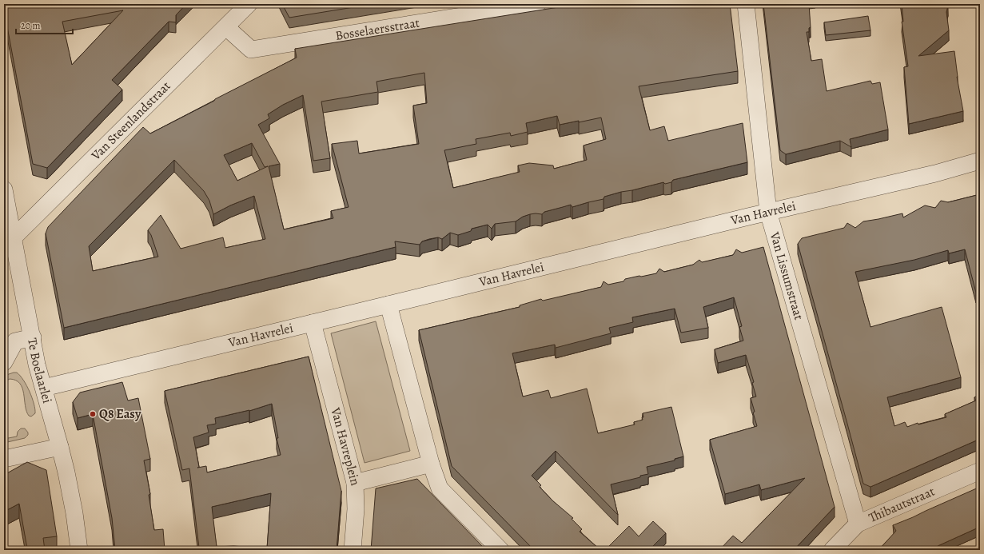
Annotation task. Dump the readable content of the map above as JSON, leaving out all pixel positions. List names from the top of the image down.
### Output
{
  "streets": {
    "street": [
      "Bosselaersstraat",
      "Van Steenlandstraat",
      "Van Havrelei",
      "Van Lissumstraat",
      "Te Boelaarlei",
      "Van Havreplein",
      "Thibautstraat"
    ]
  },
  "crossings": [
    ["Bosselaersstraat", "Van Steenlandstraat"],
    ["Van Steenlandstraat", "Te Boelaarlei"],
    ["Van Havrelei", "Van Lissumstraat"],
    ["Van Havrelei", "Te Boelaarlei"],
    ["Van Havrelei", "Van Havreplein"],
    ["Van Lissumstraat", "Thibautstraat"]
  ],
  "places": ["Q8 Easy"],
  "scale_bar": "20 m"
}
